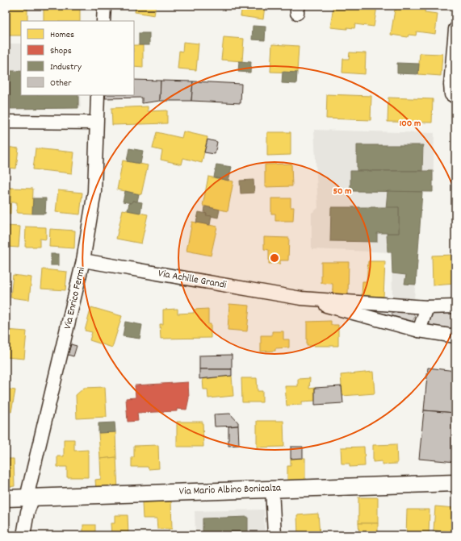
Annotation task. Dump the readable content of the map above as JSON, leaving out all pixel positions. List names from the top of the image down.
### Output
{
  "streets": {
    "main road": ["Via Mario Albino Bonicalza"],
    "street": ["Via Achille Grandi", "Via Enrico Fermi"]
  },
  "crossings": [
    ["Via Achille Grandi", "Via Enrico Fermi"],
    ["Via Enrico Fermi", "Via Mario Albino Bonicalza"]
  ],
  "legend": [
    "Homes",
    "Shops",
    "Industry",
    "Other"
  ],
  "rings": ["100 m", "50 m"]
}
